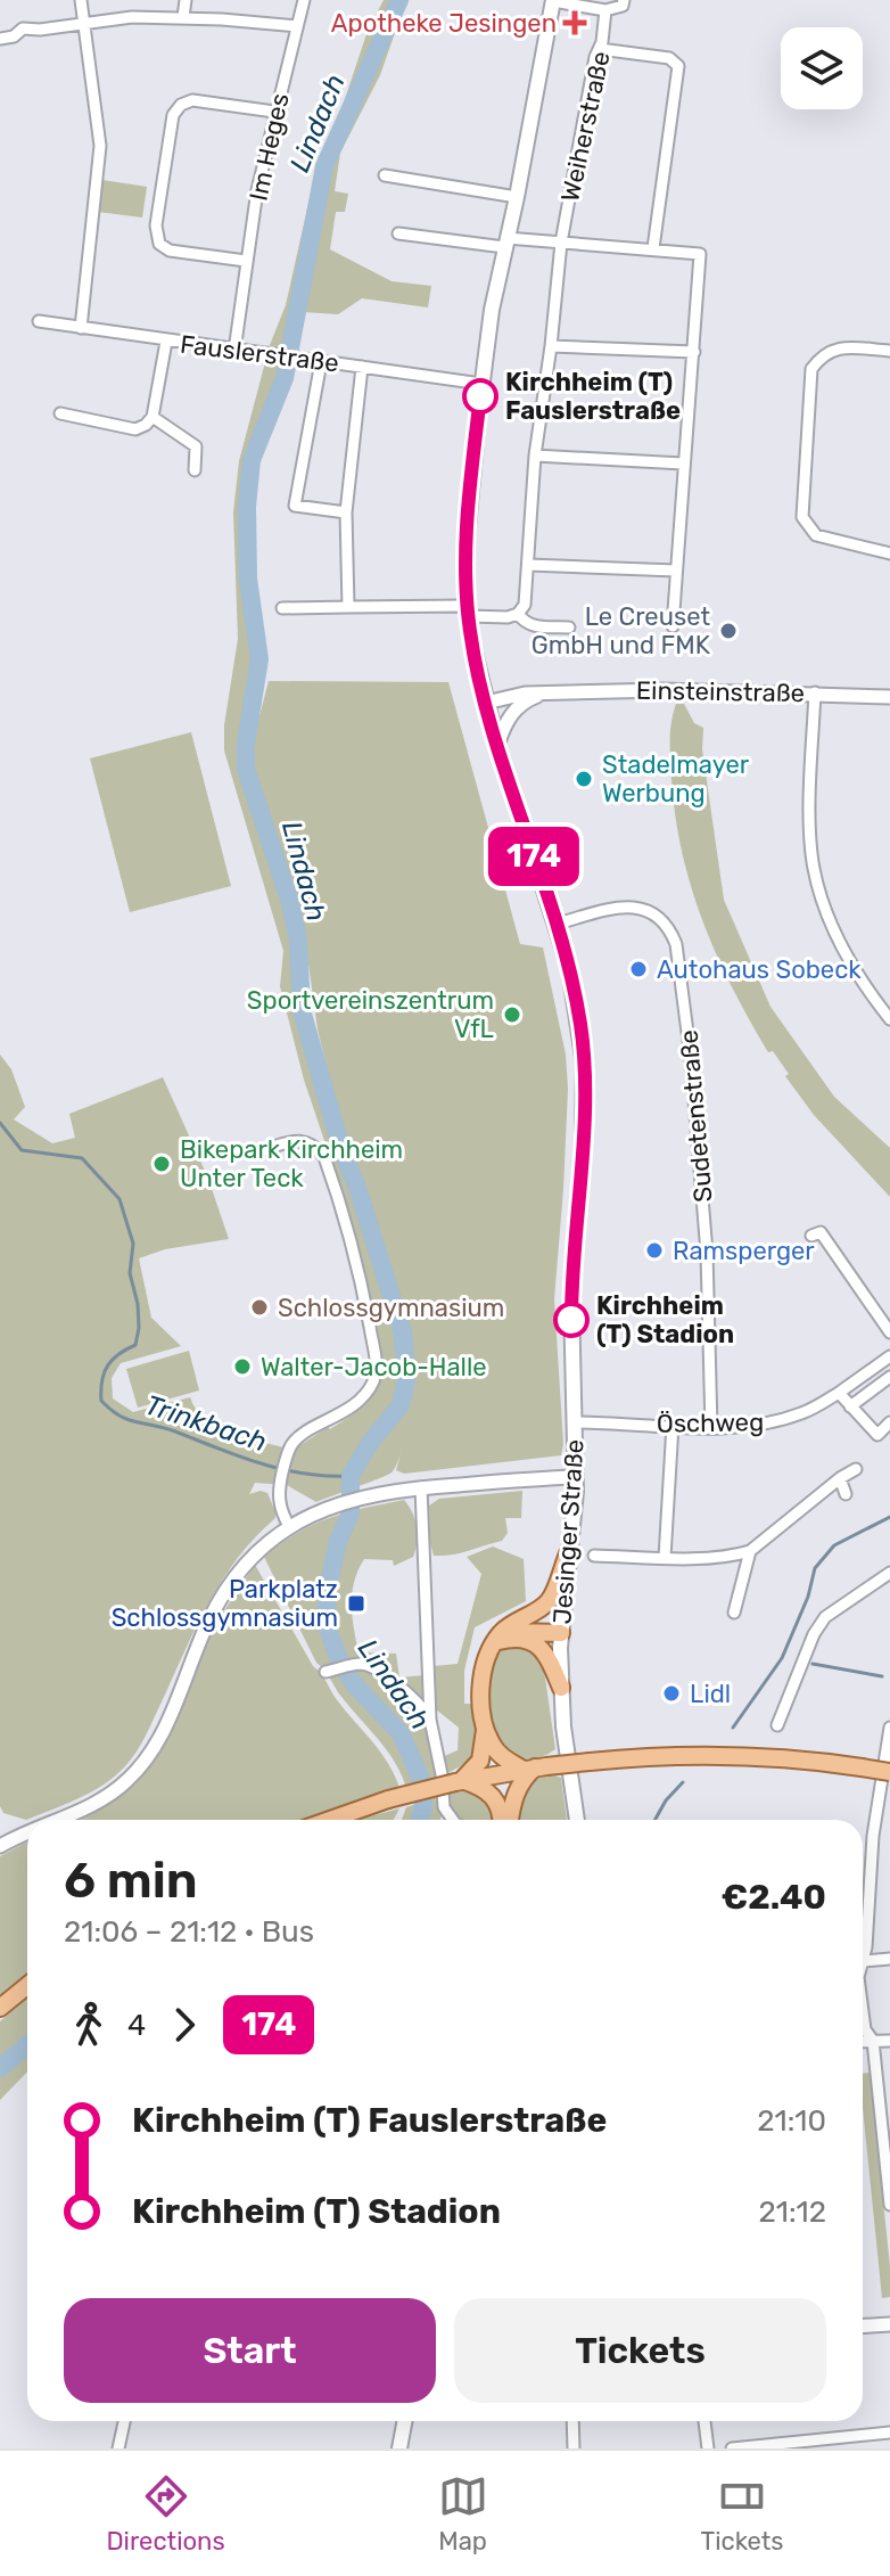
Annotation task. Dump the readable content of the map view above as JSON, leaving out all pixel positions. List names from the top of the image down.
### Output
{
  "streets": {
    "main road": ["Jesinger Straße"],
    "street": [
      "Weiherstraße",
      "Im Heges",
      "Fauslerstraße",
      "Einsteinstraße",
      "Sudetenstraße",
      "Öschweg"
    ]
  },
  "crossings": [
    ["Im Heges", "Fauslerstraße"],
    ["Fauslerstraße", "Jesinger Straße"],
    ["Einsteinstraße", "Jesinger Straße"],
    ["Sudetenstraße", "Öschweg"],
    ["Sudetenstraße", "Jesinger Straße"],
    ["Öschweg", "Jesinger Straße"]
  ],
  "water": ["Lindach", "Trinkbach"],
  "places": {
    "health": ["Apotheke Jesingen"],
    "other": [
      "Kirchheim (T) Fauslerstraße",
      "Le Creuset GmbH und FMK",
      "Stadelmayer Werbung",
      "Autohaus Sobeck",
      "Sportvereinszentrum VfL",
      "Bikepark Kirchheim Unter Teck",
      "Ramsperger",
      "Schlossgymnasium",
      "Kirchheim (T) Stadion",
      "Walter-Jacob-Halle",
      "Lidl"
    ],
    "transit": ["Parkplatz Schlossgymnasium"]
  },
  "lines": ["bus line 174"],
  "page": {
    "on_map": "174",
    "heading": ["6 min", "21:06 – 21:12 · Bus", "€2.40"],
    "legs": ["4", "174"],
    "list": [
      {
        "name": "Kirchheim (T) Fauslerstraße",
        "value": "21:10"
      },
      {
        "name": "Kirchheim (T) Stadion",
        "value": "21:12"
      }
    ],
    "buttons": ["Start", "Tickets"],
    "tabs": ["Directions", "Map", "Tickets"]
  }
}
